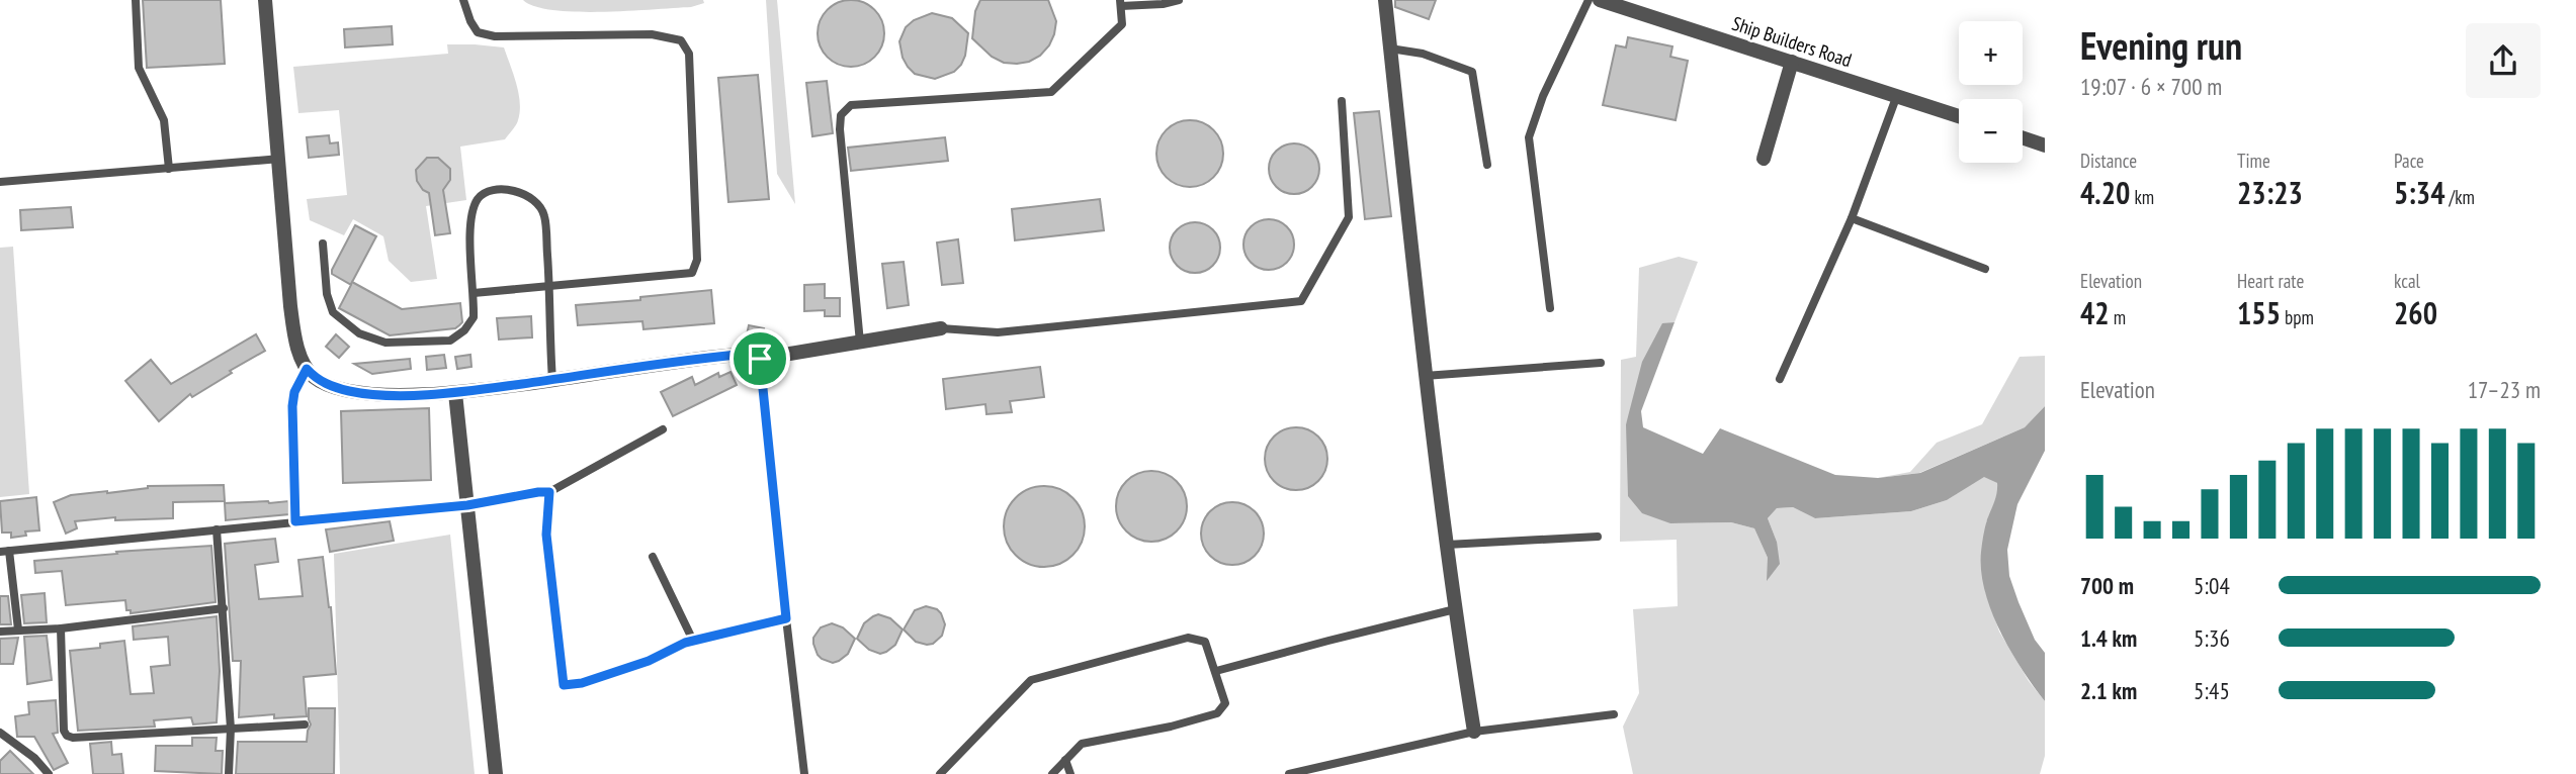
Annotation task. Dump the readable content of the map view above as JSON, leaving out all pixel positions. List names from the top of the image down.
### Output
{
  "streets": {
    "street": ["Ship Builders Road"]
  },
  "page": {
    "heading": ["Evening run", "19:07 · 6 × 700 m"],
    "map_buttons": ["+", "−"],
    "stats": [
      ["Distance", "4.20 km"],
      ["Time", "23:23"],
      ["Pace", "5:34 /km"],
      ["Elevation", "42 m"],
      ["Heart rate", "155 bpm"],
      ["kcal", "260"]
    ],
    "chart": ["Elevation", "17–23 m"],
    "list": [
      {
        "name": "700 m",
        "note": "5:04"
      },
      {
        "name": "1.4 km",
        "note": "5:36"
      },
      {
        "name": "2.1 km",
        "note": "5:45"
      }
    ]
  }
}
